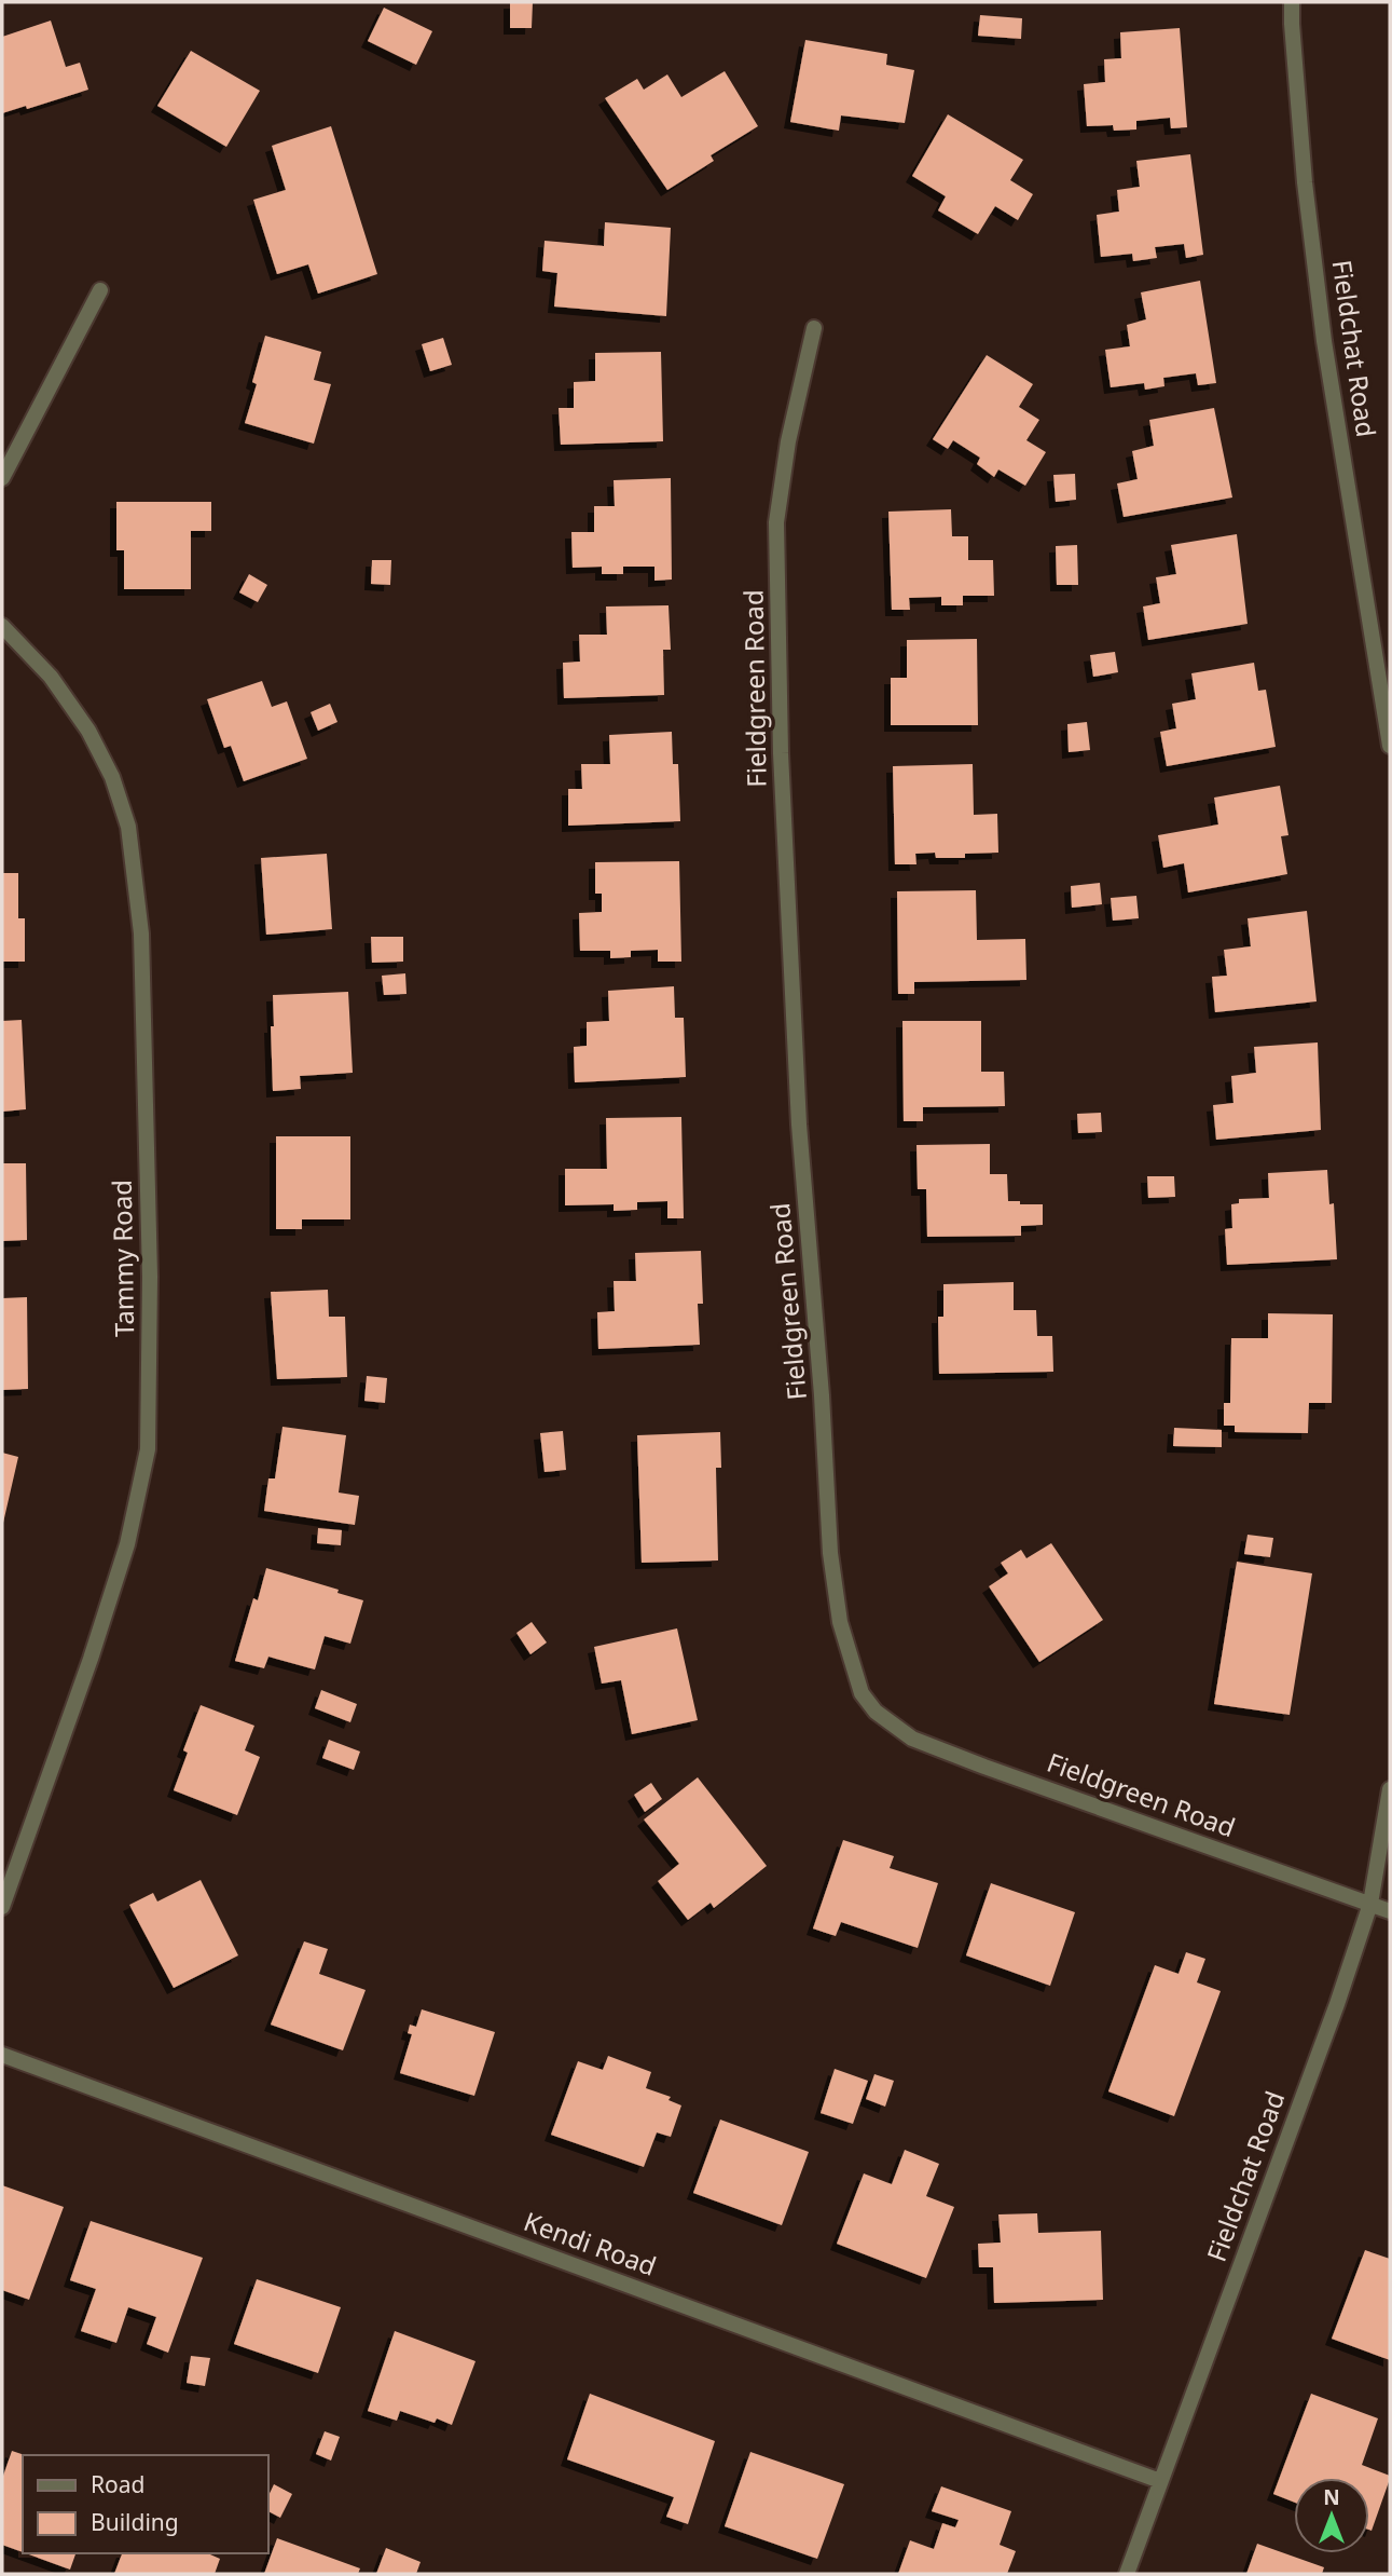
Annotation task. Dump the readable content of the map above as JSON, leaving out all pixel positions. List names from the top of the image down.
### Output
{
  "streets": {
    "street": [
      "Fieldchat Road",
      "Fieldgreen Road",
      "Tammy Road",
      "Kendi Road"
    ]
  },
  "crossings": [
    ["Fieldchat Road", "Fieldgreen Road"],
    ["Fieldchat Road", "Kendi Road"]
  ],
  "legend": ["Road", "Building"],
  "north": "top"
}
